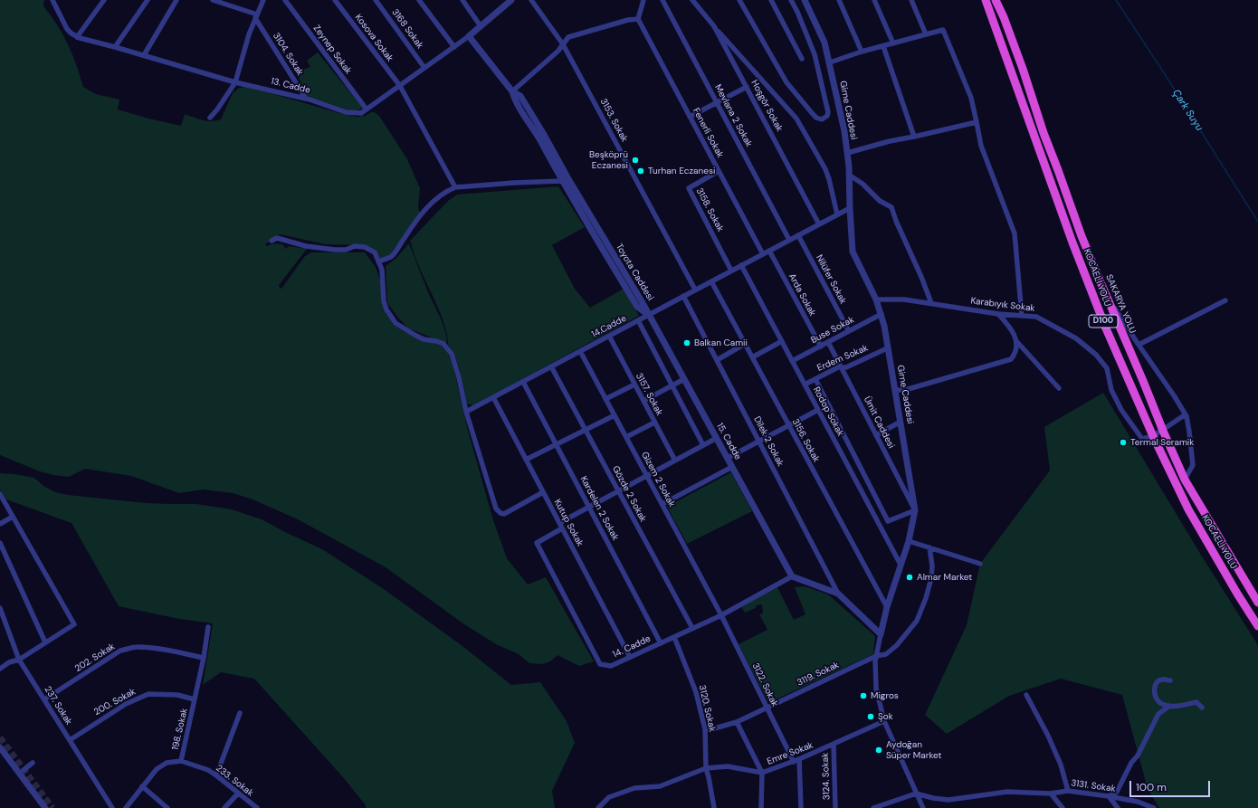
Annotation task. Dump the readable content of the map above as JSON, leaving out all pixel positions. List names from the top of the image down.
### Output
{
  "streets": {
    "highway": ["KOCAELİ YOLU", "SAKARYA YOLU", "D100"],
    "street": [
      "3168 Sokak",
      "Kosova Sokak",
      "Zeynep Sokak",
      "3104. Sokak",
      "13. Cadde",
      "Hoşgör Sokak",
      "Girne Caddesi",
      "Mevlana 2 Sokak",
      "3153. Sokak",
      "Fenerli Sokak",
      "3158. Sokak",
      "Toyota Caddesi",
      "Nilüfer Sokak",
      "Arda Sokak",
      "Karabıyık Sokak",
      "14.Cadde",
      "Buse Sokak",
      "Erdem Sokak",
      "3157. Sokak",
      "Rodop Sokak",
      "Ümit Caddesi",
      "3156. Sokak",
      "15. Cadde",
      "Dilek 2 Sokak",
      "Gizem 2 Sokak",
      "Gözde 2 Sokak",
      "Kardelen 2 Sokak",
      "Kutup Sokak",
      "14. Cadde",
      "202. Sokak",
      "3119. Sokak",
      "3122. Sokak",
      "200. Sokak",
      "237. Sokak",
      "3120. Sokak",
      "198. Sokak",
      "Emre Sokak",
      "3124. Sokak",
      "233. Sokak",
      "3131. Sokak"
    ]
  },
  "crossings": [
    ["3168 Sokak", "13. Cadde"],
    ["Kosova Sokak", "13. Cadde"],
    ["Zeynep Sokak", "13. Cadde"],
    ["3104. Sokak", "13. Cadde"],
    ["13. Cadde", "Toyota Caddesi"],
    ["Hoşgör Sokak", "14.Cadde"],
    ["Girne Caddesi", "Karabıyık Sokak"],
    ["Girne Caddesi", "14.Cadde"],
    ["Girne Caddesi", "Buse Sokak"],
    ["Girne Caddesi", "Erdem Sokak"],
    ["Girne Caddesi", "Rodop Sokak"],
    ["Girne Caddesi", "Ümit Caddesi"],
    ["Girne Caddesi", "3156. Sokak"],
    ["Girne Caddesi", "3119. Sokak"],
    ["Girne Caddesi", "Emre Sokak"],
    ["Girne Caddesi", "3131. Sokak"],
    ["Mevlana 2 Sokak", "14.Cadde"],
    ["3153. Sokak", "14.Cadde"],
    ["Fenerli Sokak", "3158. Sokak"],
    ["Fenerli Sokak", "14.Cadde"],
    ["3158. Sokak", "14.Cadde"],
    ["Toyota Caddesi", "14.Cadde"],
    ["Toyota Caddesi", "15. Cadde"],
    ["KOCAELİ YOLU", "Karabıyık Sokak"],
    ["Nilüfer Sokak", "14.Cadde"],
    ["Nilüfer Sokak", "Buse Sokak"],
    ["Arda Sokak", "14.Cadde"],
    ["Arda Sokak", "Buse Sokak"],
    ["14.Cadde", "3157. Sokak"],
    ["14.Cadde", "Rodop Sokak"],
    ["14.Cadde", "3156. Sokak"],
    ["14.Cadde", "15. Cadde"],
    ["14.Cadde", "Dilek 2 Sokak"],
    ["14.Cadde", "Gizem 2 Sokak"],
    ["14.Cadde", "Gözde 2 Sokak"],
    ["14.Cadde", "Kardelen 2 Sokak"],
    ["14.Cadde", "Kutup Sokak"],
    ["Buse Sokak", "Rodop Sokak"],
    ["Buse Sokak", "Ümit Caddesi"],
    ["Erdem Sokak", "Rodop Sokak"],
    ["Erdem Sokak", "Ümit Caddesi"],
    ["15. Cadde", "14. Cadde"],
    ["Gizem 2 Sokak", "14. Cadde"],
    ["Gizem 2 Sokak", "3122. Sokak"],
    ["Gözde 2 Sokak", "14. Cadde"],
    ["Kardelen 2 Sokak", "14. Cadde"],
    ["Kutup Sokak", "14. Cadde"],
    ["14. Cadde", "3122. Sokak"],
    ["14. Cadde", "3120. Sokak"],
    ["202. Sokak", "237. Sokak"],
    ["202. Sokak", "198. Sokak"],
    ["3119. Sokak", "3122. Sokak"],
    ["3119. Sokak", "3120. Sokak"],
    ["3122. Sokak", "Emre Sokak"],
    ["200. Sokak", "237. Sokak"],
    ["200. Sokak", "198. Sokak"],
    ["3120. Sokak", "Emre Sokak"],
    ["198. Sokak", "233. Sokak"],
    ["Emre Sokak", "3124. Sokak"]
  ],
  "water": ["Çark Suyu"],
  "places": [
    "Beşköprü Eczanesi",
    "Turhan Eczanesi",
    "Balkan Camii",
    "Termal Seramik",
    "Almar Market",
    "Migros",
    "Şok",
    "Aydoğan Süper Market"
  ],
  "scale_bar": "100 m"
}
